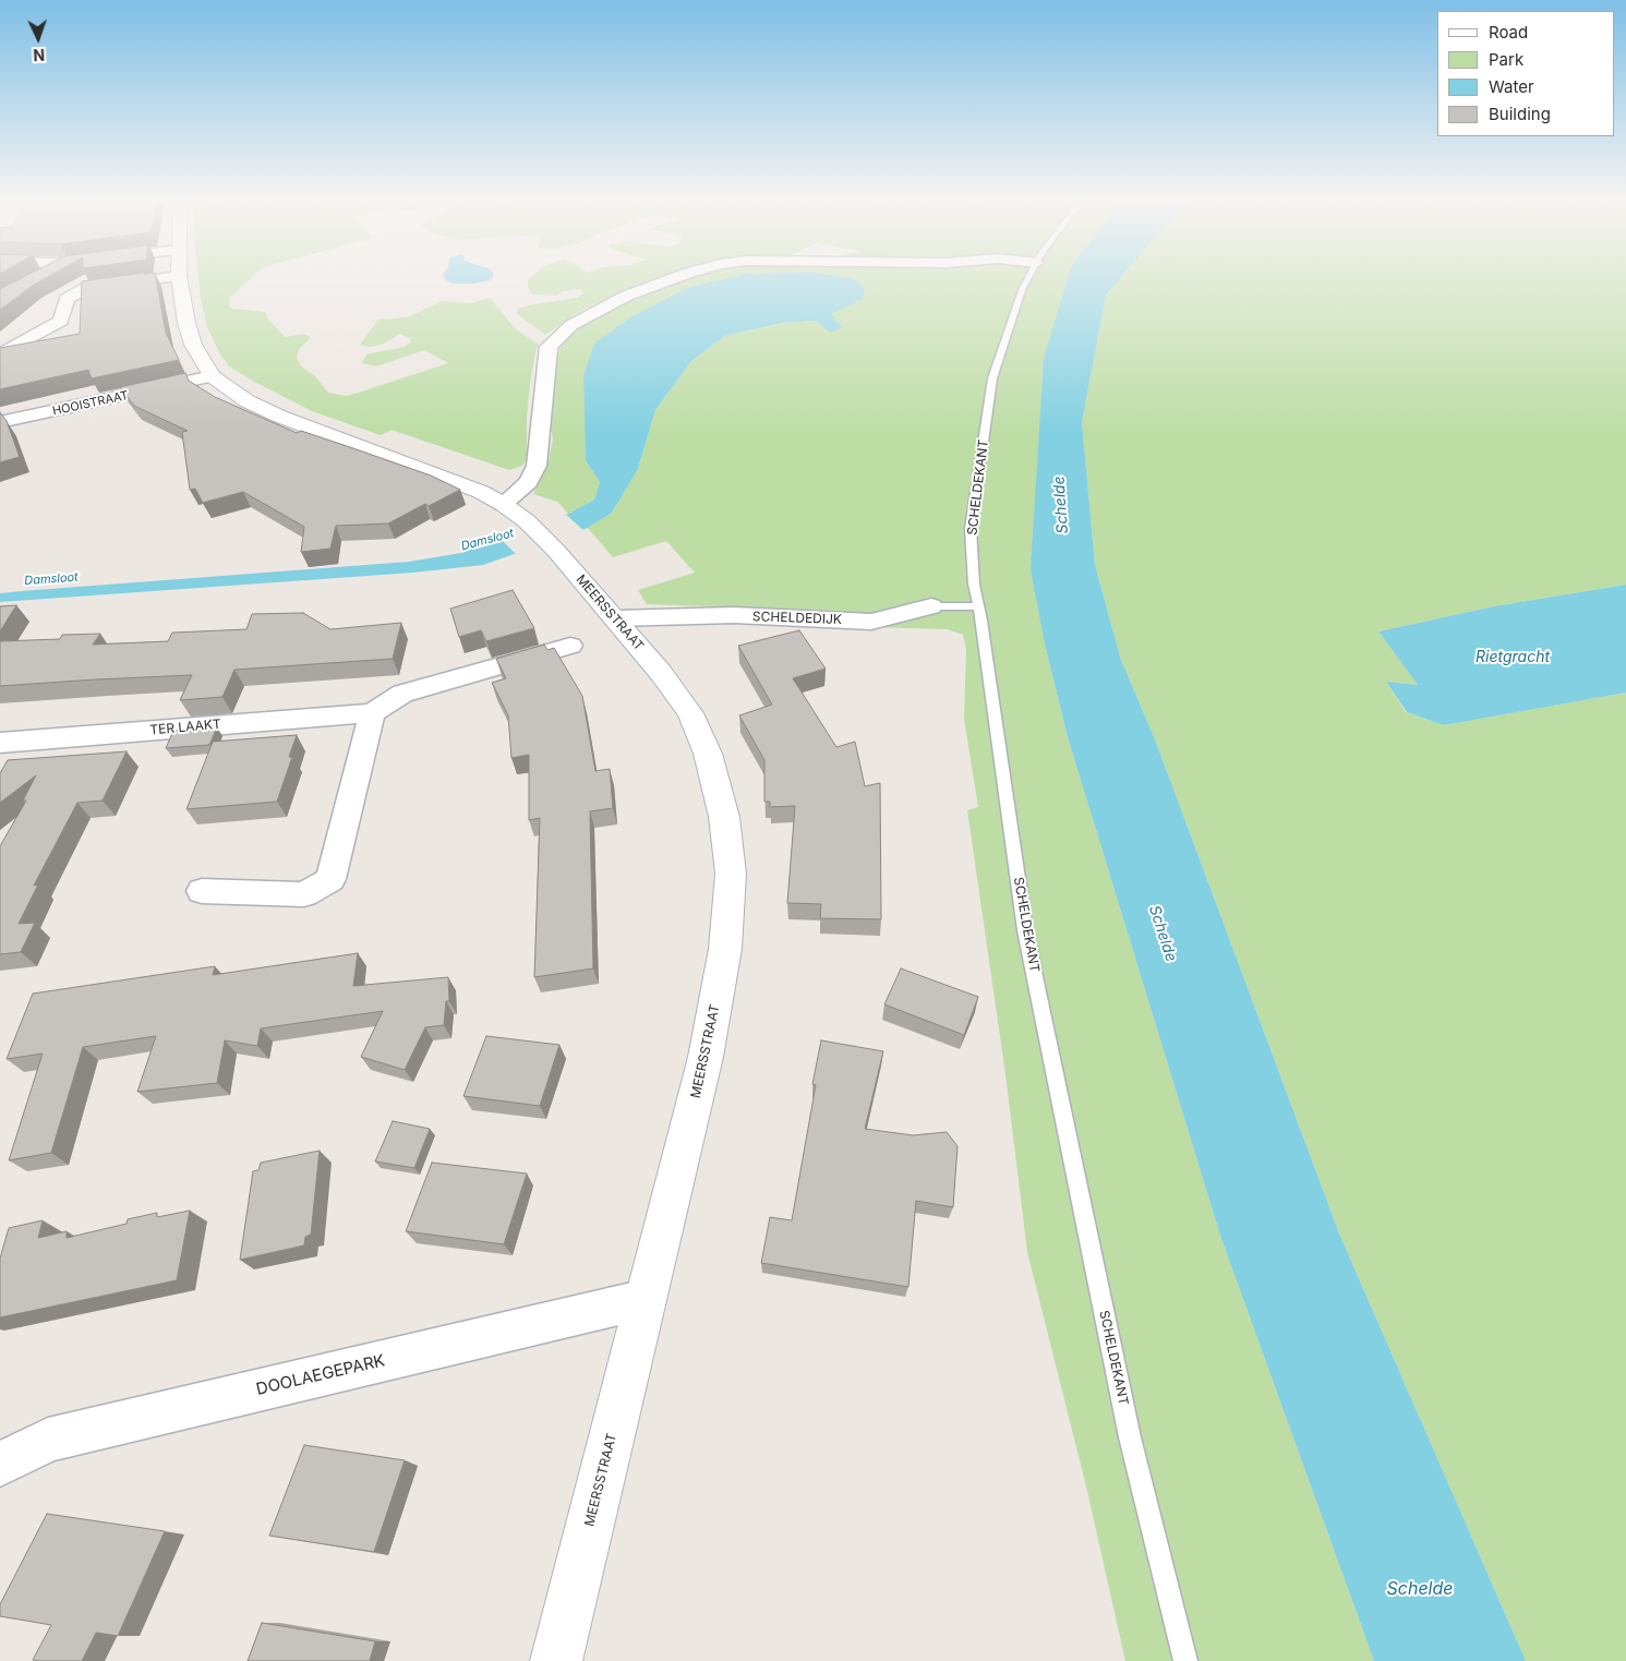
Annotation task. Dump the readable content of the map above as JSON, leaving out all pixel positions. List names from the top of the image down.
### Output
{
  "streets": {
    "main road": ["MEERSSTRAAT"],
    "street": [
      "HOOISTRAAT",
      "SCHELDEDIJK",
      "TER LAAKT",
      "DOOLAEGEPARK"
    ],
    "lane": ["SCHELDEKANT"]
  },
  "crossings": [
    ["HOOISTRAAT", "MEERSSTRAAT"],
    ["SCHELDEKANT", "SCHELDEDIJK"],
    ["MEERSSTRAAT", "SCHELDEDIJK"],
    ["MEERSSTRAAT", "DOOLAEGEPARK"]
  ],
  "water": ["Schelde", "Damsloot", "Rietgracht"],
  "legend": [
    "Road",
    "Park",
    "Water",
    "Building"
  ],
  "north": "bottom"
}
